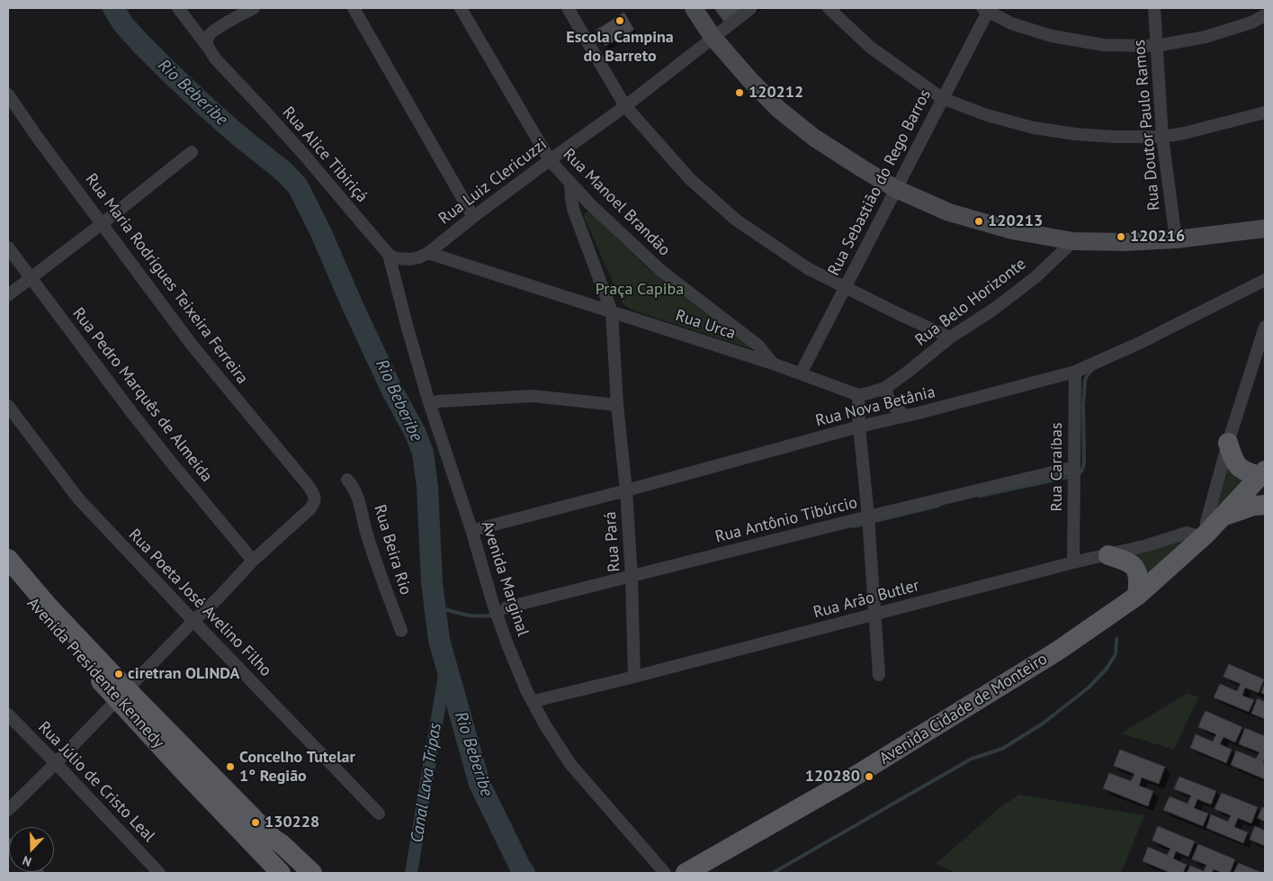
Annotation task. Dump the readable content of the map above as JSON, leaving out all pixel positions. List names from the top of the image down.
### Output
{
  "streets": {
    "main road": ["Avenida Presidente Kennedy", "Avenida Cidade de Monteiro"],
    "street": [
      "Rua Doutor Paulo Ramos",
      "Rua Alice Tibiriçá",
      "Rua Luiz Clericuzzi",
      "Rua Sebastião do Rego Barros",
      "Rua Manoel Brandão",
      "Rua Maria Rodrigues Teixeira Ferreira",
      "Rua Belo Horizonte",
      "Rua Urca",
      "Rua Pedro Marquês de Almeida",
      "Rua Nova Betânia",
      "Rua Caraíbas",
      "Rua Antônio Tibúrcio",
      "Rua Pará",
      "Rua Beira Rio",
      "Avenida Marginal",
      "Rua Arão Butler",
      "Rua Poeta José Avelino Filho",
      "Rua Júlio de Cristo Leal"
    ]
  },
  "crossings": [
    ["Rua Alice Tibiriçá", "Avenida Marginal"],
    ["Rua Luiz Clericuzzi", "Rua Manoel Brandão"],
    ["Rua Luiz Clericuzzi", "Rua Urca"],
    ["Rua Sebastião do Rego Barros", "Rua Urca"],
    ["Rua Manoel Brandão", "Rua Urca"],
    ["Rua Manoel Brandão", "Rua Pará"],
    ["Rua Maria Rodrigues Teixeira Ferreira", "Rua Pedro Marquês de Almeida"],
    ["Rua Urca", "Rua Pará"],
    ["Rua Nova Betânia", "Rua Caraíbas"],
    ["Rua Nova Betânia", "Rua Pará"],
    ["Rua Caraíbas", "Rua Antônio Tibúrcio"],
    ["Rua Caraíbas", "Rua Arão Butler"],
    ["Rua Antônio Tibúrcio", "Rua Pará"],
    ["Rua Pará", "Rua Arão Butler"],
    ["Rua Arão Butler", "Avenida Cidade de Monteiro"]
  ],
  "water": ["Rio Beberibe", "Canal Lava Tripas"],
  "parks": ["Praça Capiba"],
  "places": [
    "Escola Campina do Barreto",
    "120212",
    "120213",
    "120216",
    "ciretran OLINDA",
    "Concelho Tutelar 1° Região",
    "120280",
    "130228"
  ],
  "north": "bottom"
}
